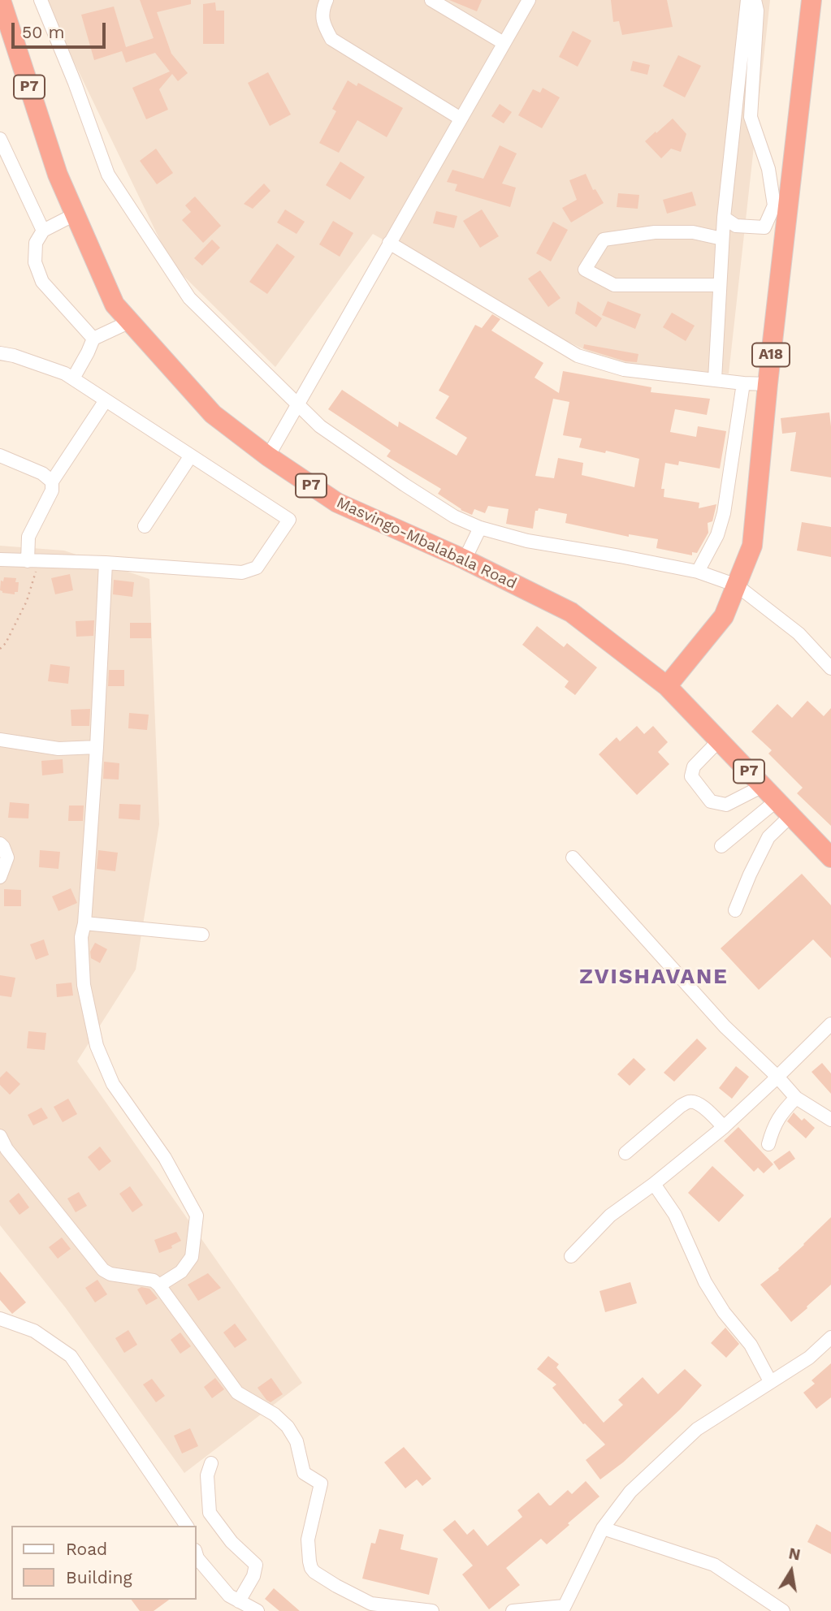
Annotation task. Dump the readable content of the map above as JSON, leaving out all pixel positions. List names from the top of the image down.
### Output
{
  "streets": {
    "highway": ["P7", "A18", "Masvingo-Mbalabala Road"]
  },
  "crossings": [
    ["A18", "Masvingo-Mbalabala Road"]
  ],
  "districts": ["ZVISHAVANE"],
  "legend": ["Road", "Building"],
  "scale_bar": "50 m",
  "north": "top"
}
